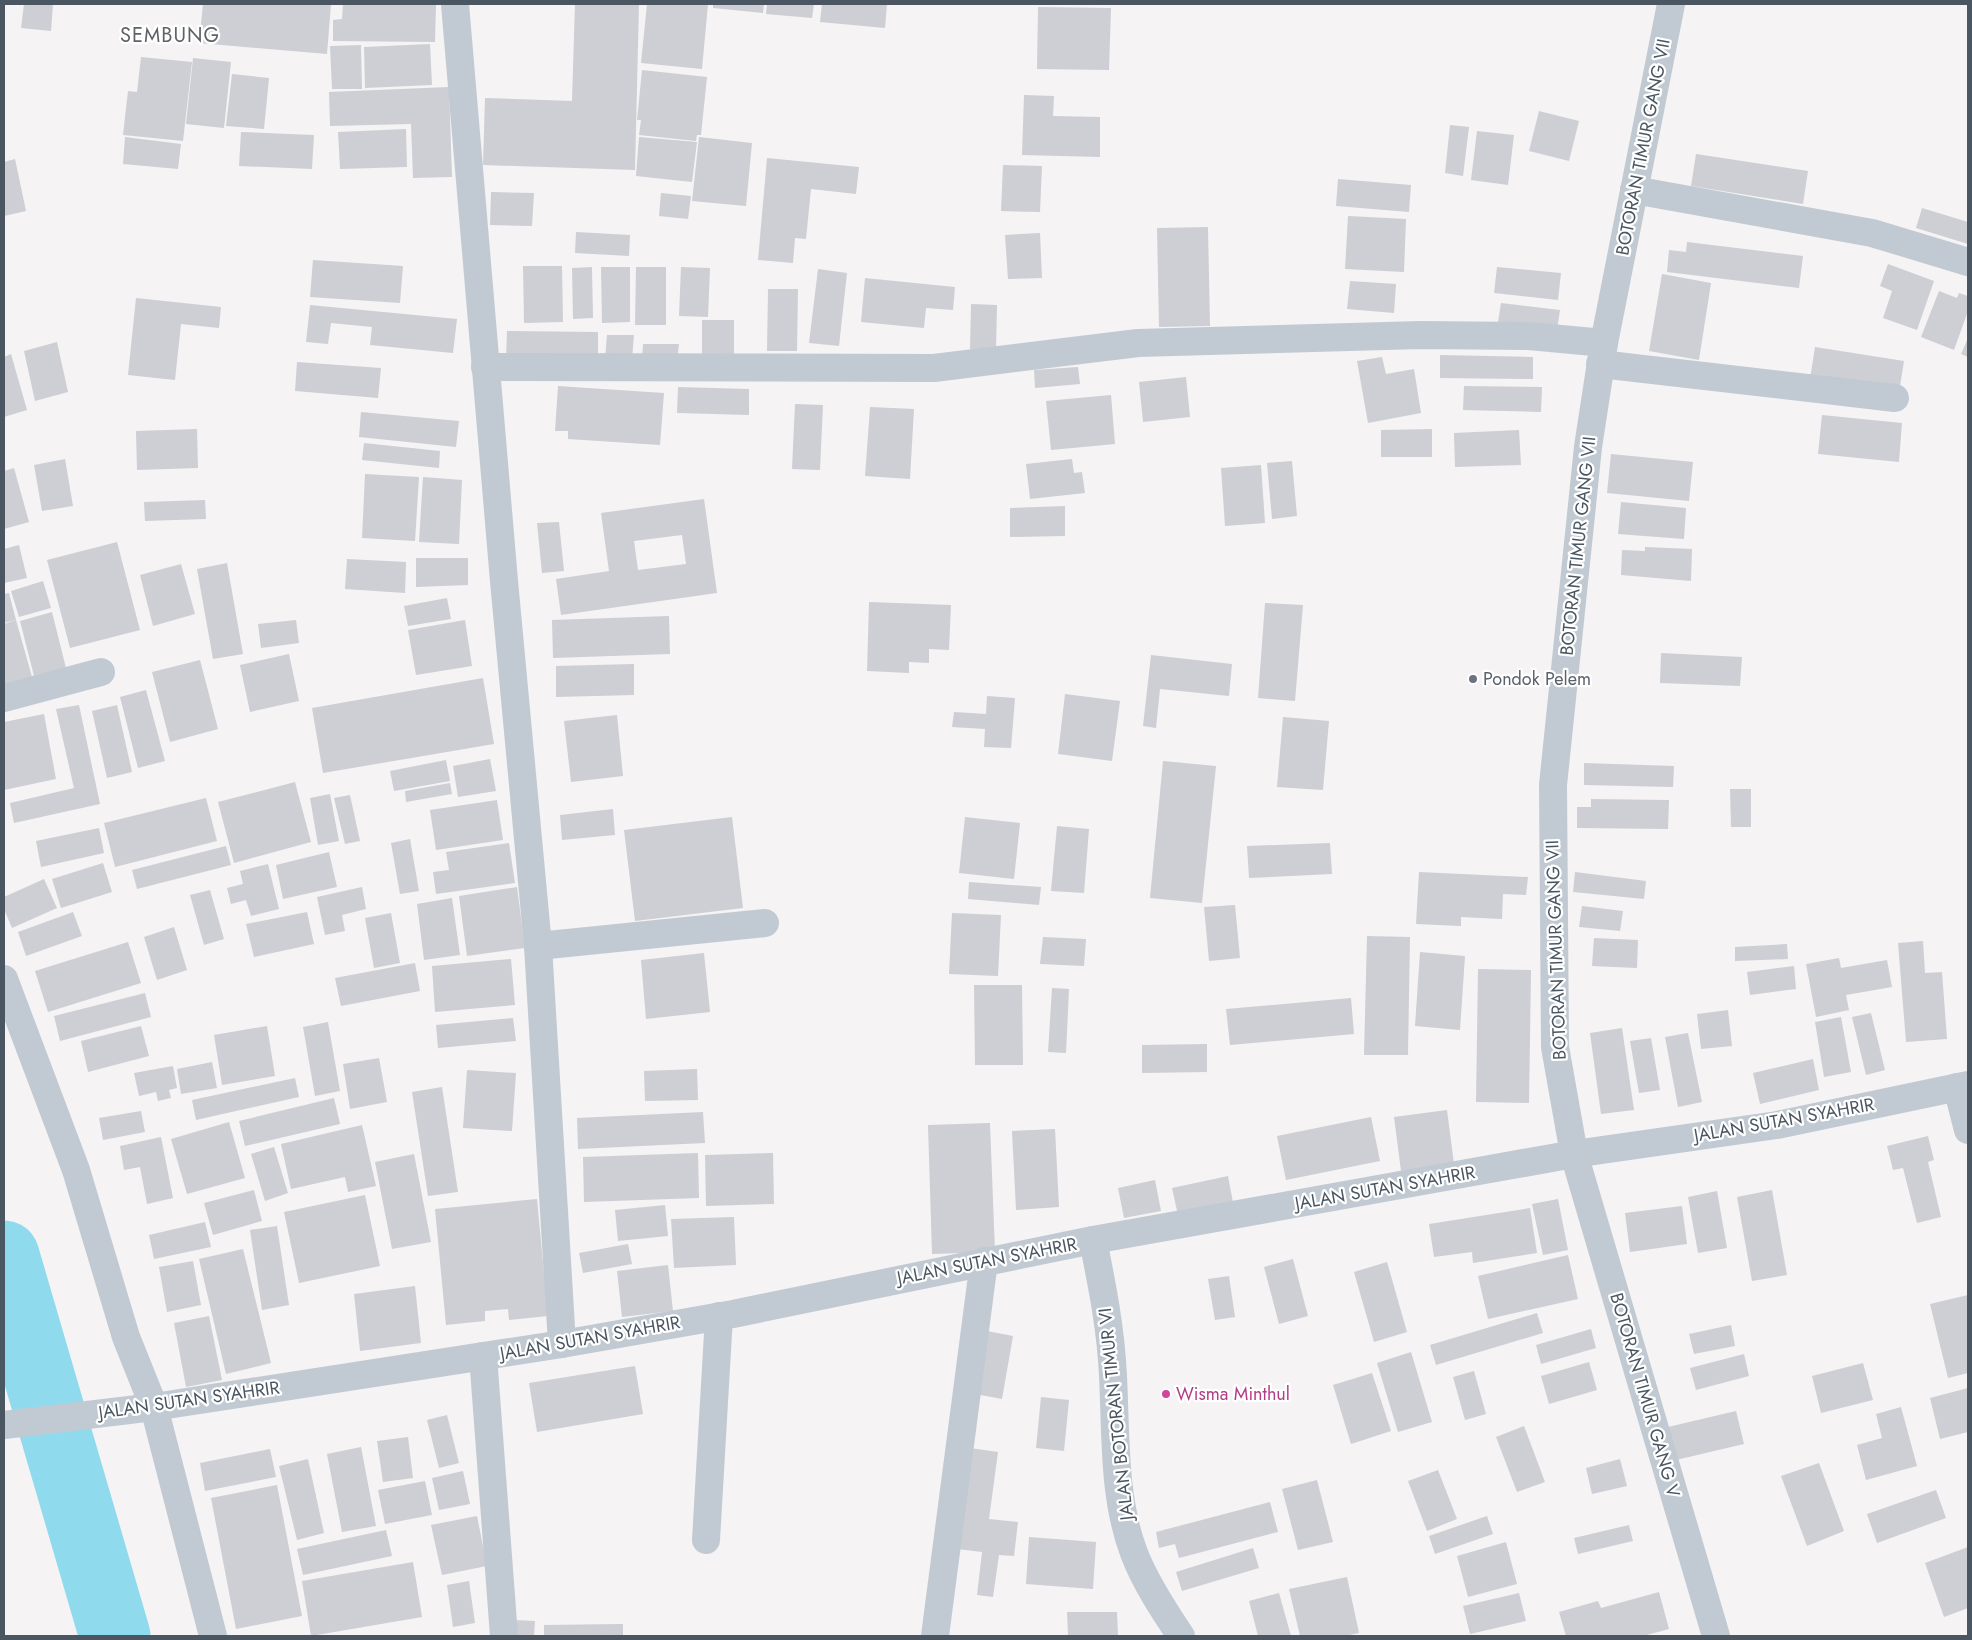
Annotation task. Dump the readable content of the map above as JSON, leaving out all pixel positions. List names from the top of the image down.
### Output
{
  "streets": {
    "street": [
      "BOTORAN TIMUR GANG VII",
      "JALAN SUTAN SYAHRIR",
      "BOTORAN TIMUR GANG V",
      "JALAN BOTORAN TIMUR VI"
    ]
  },
  "crossings": [
    ["BOTORAN TIMUR GANG VII", "JALAN SUTAN SYAHRIR"],
    ["BOTORAN TIMUR GANG VII", "BOTORAN TIMUR GANG V"],
    ["JALAN SUTAN SYAHRIR", "BOTORAN TIMUR GANG V"],
    ["JALAN SUTAN SYAHRIR", "JALAN BOTORAN TIMUR VI"]
  ],
  "districts": ["SEMBUNG"],
  "places": ["Pondok Pelem", "Wisma Minthul"]
}
